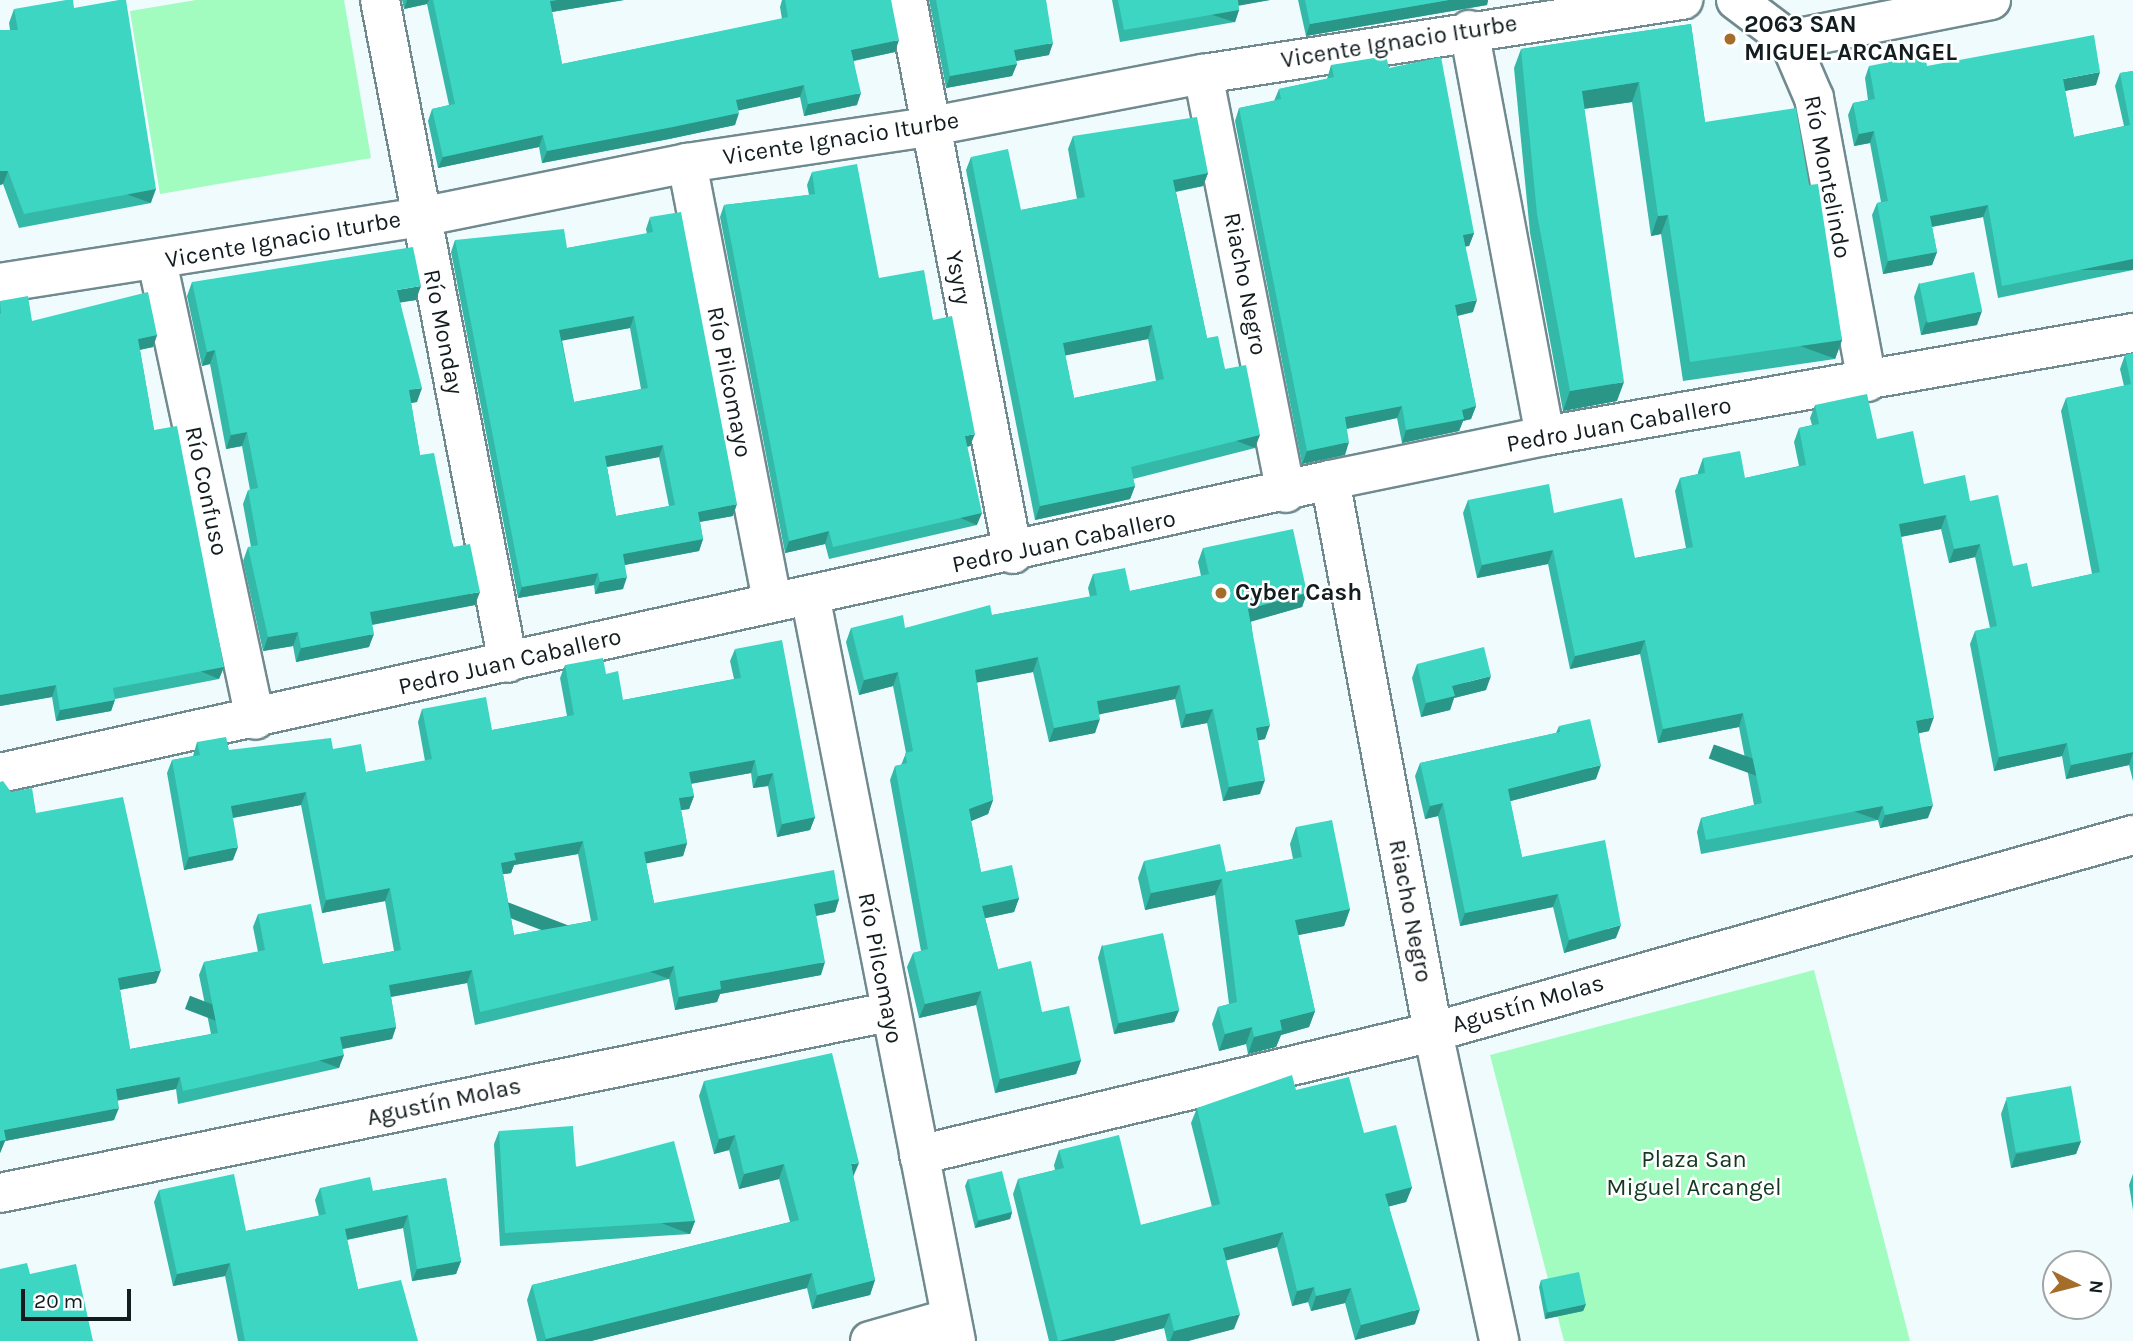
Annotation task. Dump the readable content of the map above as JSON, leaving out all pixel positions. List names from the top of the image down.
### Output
{
  "streets": {
    "street": [
      "Vicente Ignacio Iturbe",
      "Río Montelindo",
      "Ysyry",
      "Riacho Negro",
      "Río Monday",
      "Río Pilcomayo",
      "Pedro Juan Caballero",
      "Río Confuso",
      "Agustín Molas"
    ]
  },
  "crossings": [
    ["Vicente Ignacio Iturbe", "Ysyry"],
    ["Vicente Ignacio Iturbe", "Riacho Negro"],
    ["Vicente Ignacio Iturbe", "Río Monday"],
    ["Vicente Ignacio Iturbe", "Río Pilcomayo"],
    ["Vicente Ignacio Iturbe", "Río Confuso"],
    ["Río Montelindo", "Pedro Juan Caballero"],
    ["Ysyry", "Pedro Juan Caballero"],
    ["Riacho Negro", "Pedro Juan Caballero"],
    ["Riacho Negro", "Agustín Molas"],
    ["Río Monday", "Pedro Juan Caballero"],
    ["Río Pilcomayo", "Pedro Juan Caballero"],
    ["Río Pilcomayo", "Agustín Molas"],
    ["Pedro Juan Caballero", "Río Confuso"]
  ],
  "parks": ["Plaza San Miguel Arcangel"],
  "places": ["2063 SAN MIGUEL ARCANGEL", "Cyber Cash"],
  "scale_bar": "20 m",
  "north": "right"
}
